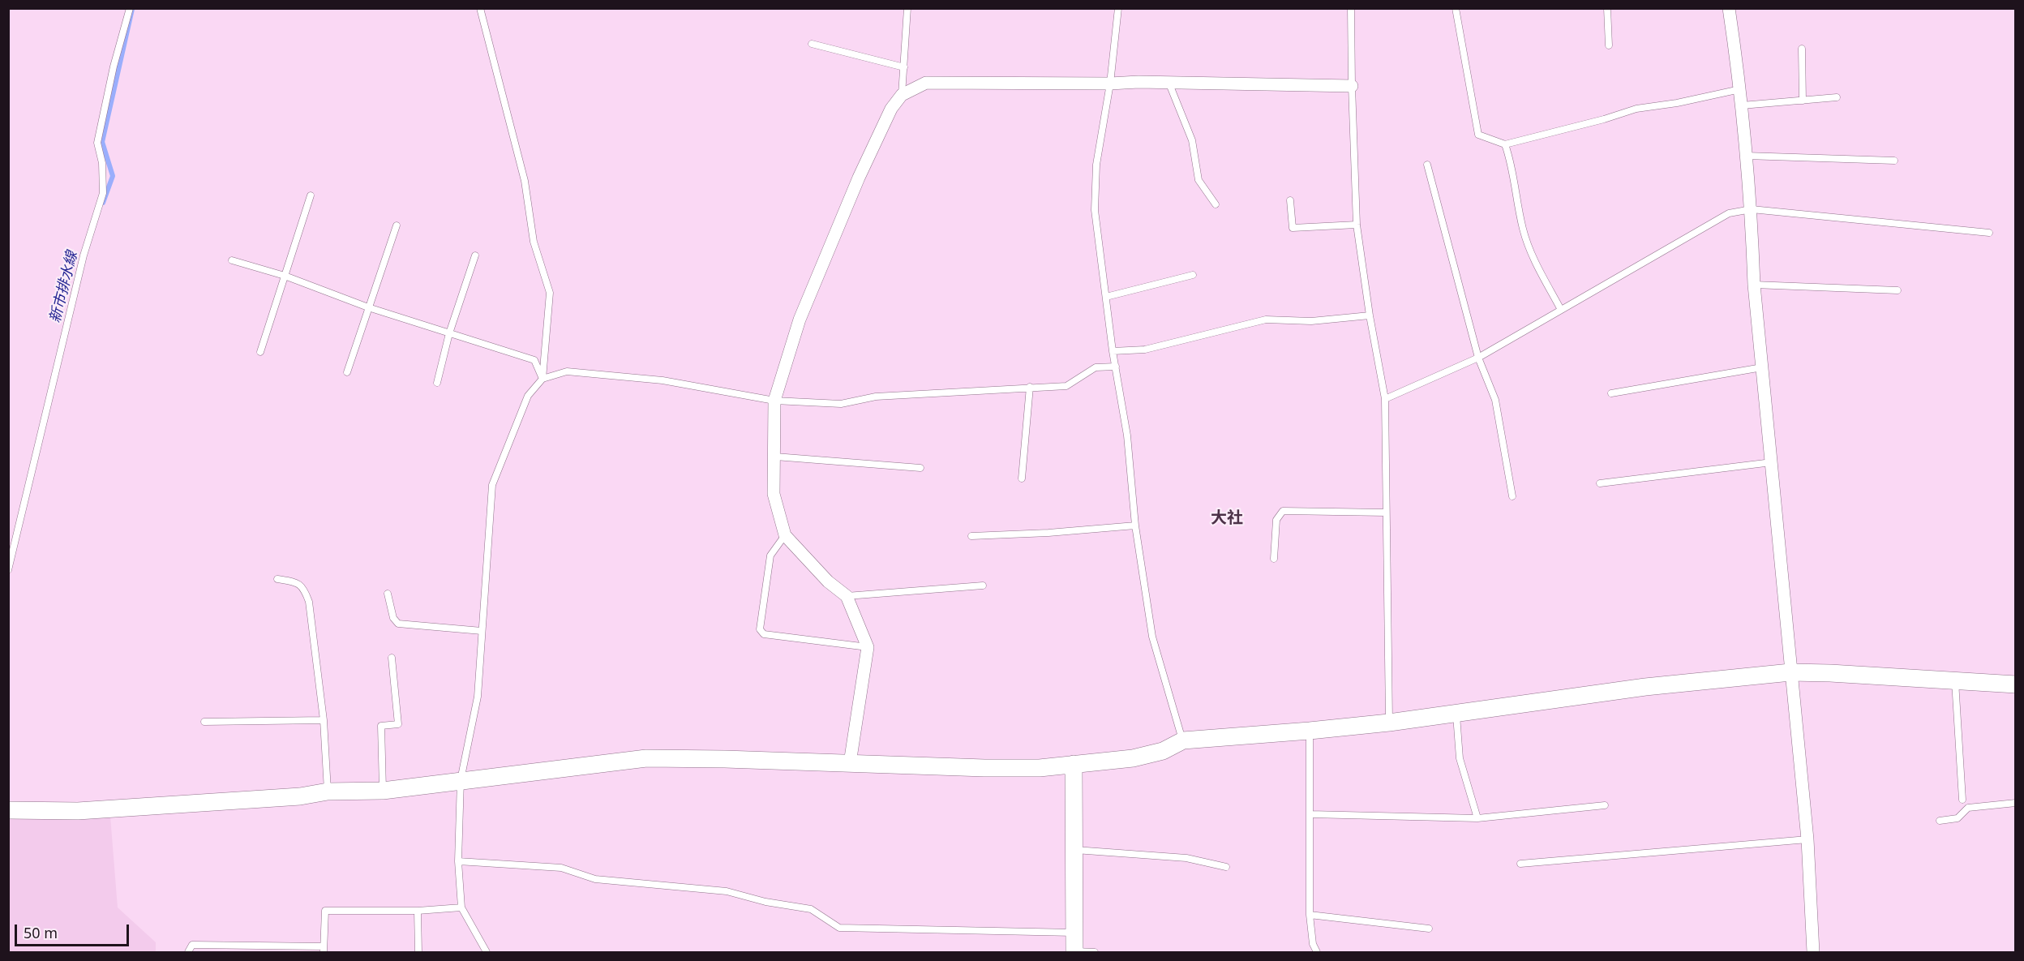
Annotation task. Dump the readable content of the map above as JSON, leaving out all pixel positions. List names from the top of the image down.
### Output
{
  "districts": ["大社"],
  "water": ["新市排水線"],
  "scale_bar": "50 m"
}
